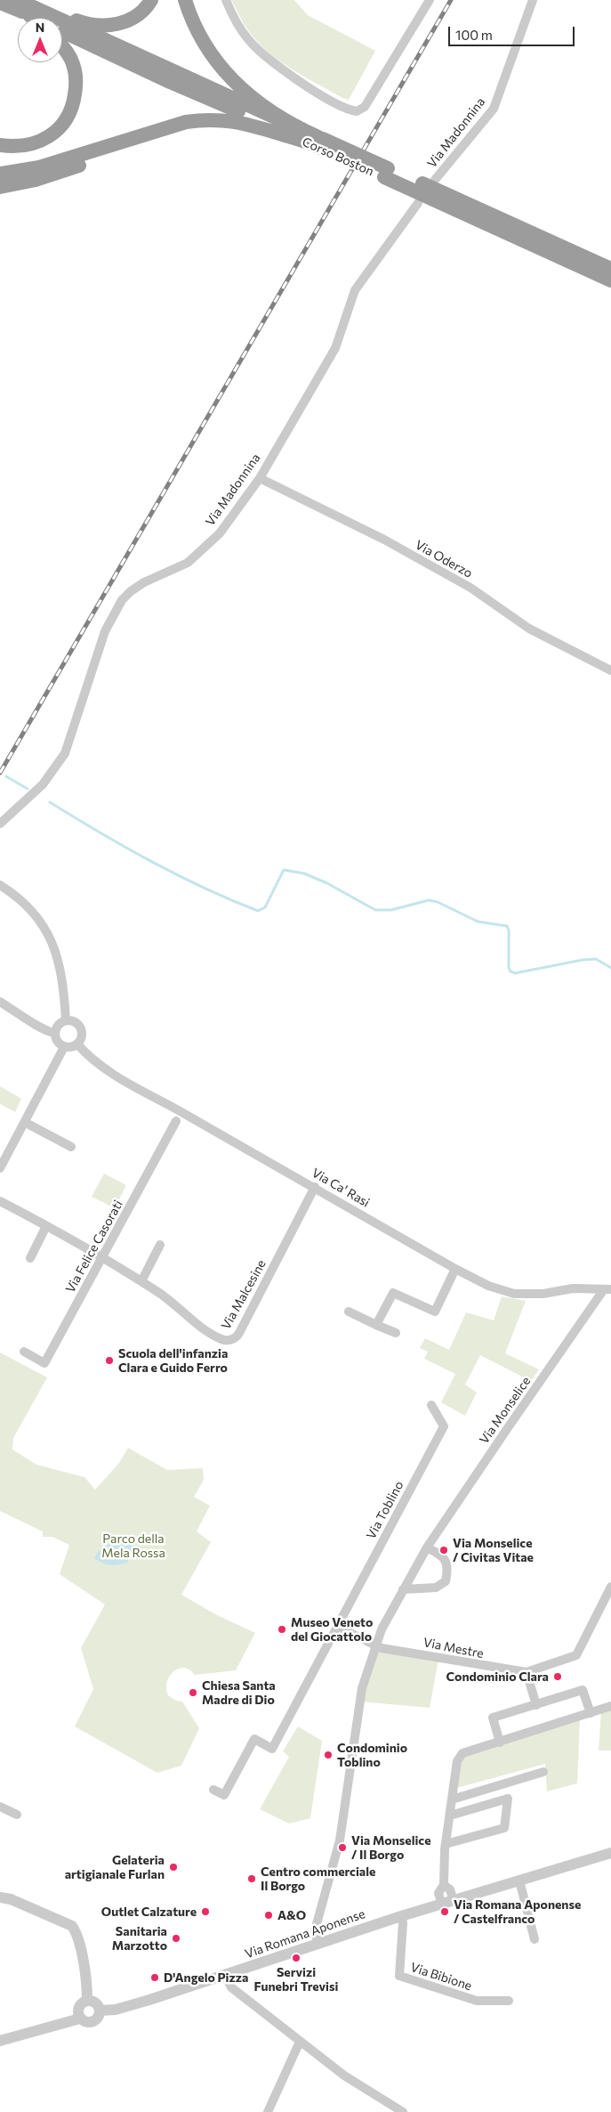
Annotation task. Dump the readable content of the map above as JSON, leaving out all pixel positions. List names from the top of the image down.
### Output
{
  "streets": {
    "highway": ["Corso Boston"],
    "street": [
      "Via Madonnina",
      "Via Oderzo",
      "Via Ca' Rasi",
      "Via Felice Casorati",
      "Via Malcesine",
      "Via Monselice",
      "Via Toblino",
      "Via Mestre",
      "Via Romana Aponense",
      "Via Bibione"
    ]
  },
  "crossings": [
    ["Via Madonnina", "Via Oderzo"],
    ["Via Ca' Rasi", "Via Malcesine"],
    ["Via Ca' Rasi", "Via Monselice"],
    ["Via Felice Casorati", "Via Malcesine"],
    ["Via Monselice", "Via Mestre"],
    ["Via Monselice", "Via Romana Aponense"],
    ["Via Romana Aponense", "Via Bibione"]
  ],
  "parks": ["Parco della Mela Rossa"],
  "places": [
    "Scuola dell'infanzia Clara e Guido Ferro",
    "Via Monselice / Civitas Vitae",
    "Museo Veneto del Giocattolo",
    "Condominio Clara",
    "Chiesa Santa Madre di Dio",
    "Condominio Toblino",
    "Via Monselice / Il Borgo",
    "Gelateria artigianale Furlan",
    "Centro commerciale Il Borgo",
    "Outlet Calzature",
    "Via Romana Aponense / Castelfranco",
    "A&O",
    "Sanitaria Marzotto",
    "Servizi Funebri Trevisi",
    "D'Angelo Pizza"
  ],
  "scale_bar": "100 m",
  "north": "top"
}
